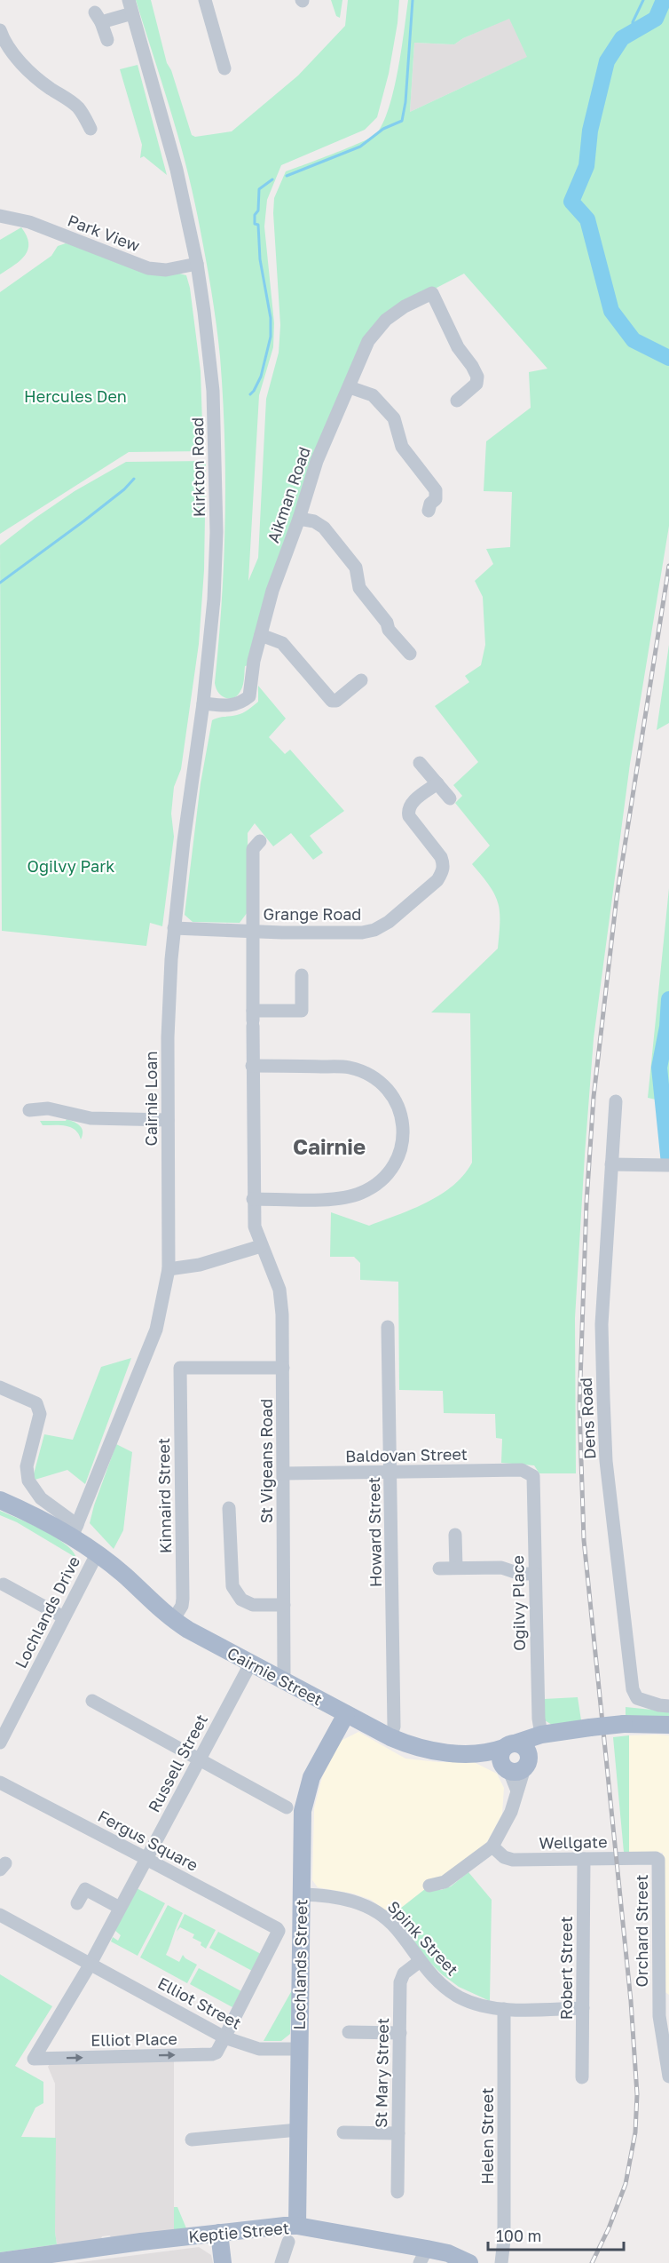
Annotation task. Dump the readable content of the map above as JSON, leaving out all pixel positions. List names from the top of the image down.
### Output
{
  "streets": {
    "main road": ["Cairnie Street", "Lochlands Street", "Keptie Street"],
    "street": [
      "Park View",
      "Kirkton Road",
      "Aikman Road",
      "Grange Road",
      "Cairnie Loan",
      "Dens Road",
      "Baldovan Street",
      "St Vigeans Road",
      "Kinnaird Street",
      "Howard Street",
      "Ogilvy Place",
      "Lochlands Drive",
      "Russell Street",
      "Fergus Square",
      "Wellgate",
      "Orchard Street",
      "Spink Street",
      "Robert Street",
      "Elliot Street",
      "Elliot Place",
      "St Mary Street",
      "Helen Street"
    ]
  },
  "crossings": [
    ["Park View", "Kirkton Road"],
    ["Kirkton Road", "Aikman Road"],
    ["Kirkton Road", "Grange Road"],
    ["Kirkton Road", "Cairnie Loan"],
    ["Grange Road", "Cairnie Loan"],
    ["Cairnie Loan", "Cairnie Street"],
    ["Baldovan Street", "St Vigeans Road"],
    ["Baldovan Street", "Howard Street"],
    ["Baldovan Street", "Ogilvy Place"],
    ["St Vigeans Road", "Kinnaird Street"],
    ["St Vigeans Road", "Cairnie Street"],
    ["Kinnaird Street", "Cairnie Street"],
    ["Howard Street", "Cairnie Street"],
    ["Ogilvy Place", "Cairnie Street"],
    ["Lochlands Drive", "Cairnie Street"],
    ["Cairnie Street", "Russell Street"],
    ["Cairnie Street", "Lochlands Street"],
    ["Russell Street", "Fergus Square"],
    ["Russell Street", "Elliot Street"],
    ["Russell Street", "Elliot Place"],
    ["Fergus Square", "Elliot Street"],
    ["Fergus Square", "Elliot Place"],
    ["Wellgate", "Orchard Street"],
    ["Wellgate", "Robert Street"],
    ["Spink Street", "Lochlands Street"],
    ["Spink Street", "Robert Street"],
    ["Spink Street", "St Mary Street"],
    ["Spink Street", "Helen Street"],
    ["Lochlands Street", "Elliot Street"],
    ["Lochlands Street", "Keptie Street"],
    ["Elliot Street", "Elliot Place"]
  ],
  "districts": ["Cairnie"],
  "parks": ["Hercules Den", "Ogilvy Park"],
  "scale_bar": "100 m"
}
